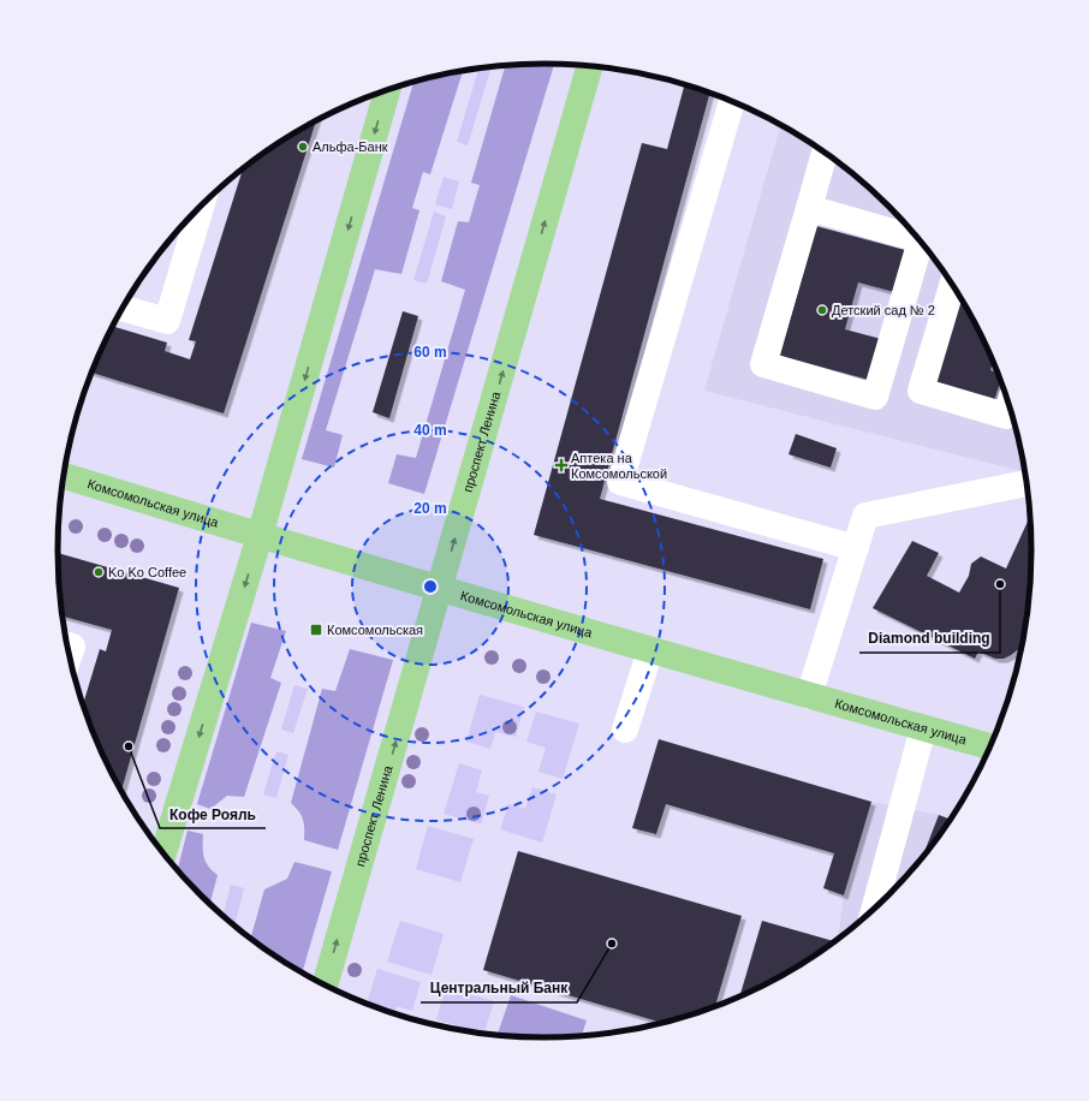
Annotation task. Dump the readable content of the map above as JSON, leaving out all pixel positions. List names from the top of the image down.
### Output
{
  "streets": {
    "main road": ["проспект Ленина", "Комсомольская улица"]
  },
  "crossings": [
    ["проспект Ленина", "Комсомольская улица"]
  ],
  "places": {
    "other": [
      "Альфа-Банк",
      "Детский сад № 2",
      "Ko Ko Coffee",
      "Diamond building",
      "Кофе Рояль",
      "Центральный Банк"
    ],
    "health": ["Аптека на Комсомольской"],
    "transit": ["Комсомольская"]
  },
  "rings": ["60 m", "40 m", "20 m"]
}
